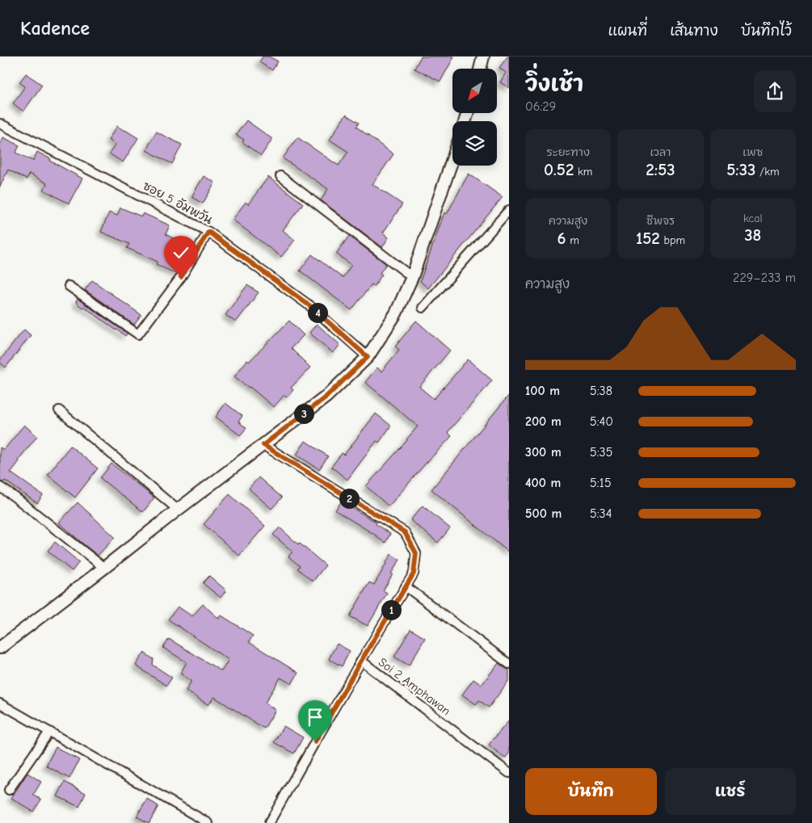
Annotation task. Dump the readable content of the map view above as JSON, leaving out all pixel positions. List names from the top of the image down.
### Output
{
  "streets": {
    "street": ["ซอย 5 อัมพวัน", "Soi 2 Amphawan"]
  },
  "north": "bottom left",
  "page": {
    "header": "Kadence",
    "nav": ["แผนที่", "เส้นทาง", "บันทึกไว้"],
    "heading": ["วิ่งเช้า", "06:29"],
    "stats": [
      ["ระยะทาง", "0.52 km"],
      ["เวลา", "2:53"],
      ["เพซ", "5:33 /km"],
      ["ความสูง", "6 m"],
      ["ชีพจร", "152 bpm"],
      ["kcal", "38"]
    ],
    "chart": ["ความสูง", "229–233 m"],
    "pins": [
      "4",
      "3",
      "2",
      "1"
    ],
    "list": [
      {
        "name": "100 m",
        "note": "5:38"
      },
      {
        "name": "200 m",
        "note": "5:40"
      },
      {
        "name": "300 m",
        "note": "5:35"
      },
      {
        "name": "400 m",
        "note": "5:15"
      },
      {
        "name": "500 m",
        "note": "5:34"
      }
    ],
    "buttons": ["บันทึก", "แชร์"]
  }
}
